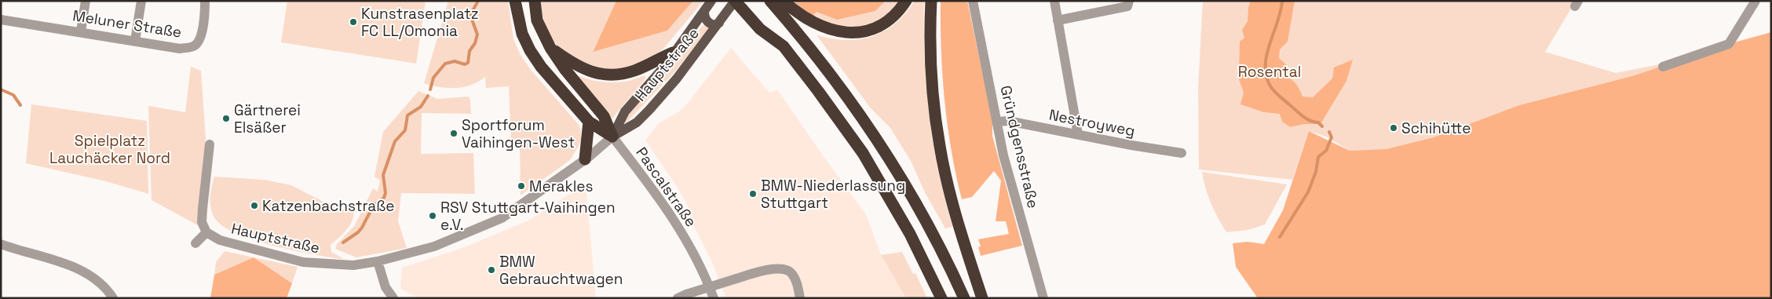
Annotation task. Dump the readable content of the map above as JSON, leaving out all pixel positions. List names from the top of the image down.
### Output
{
  "streets": {
    "main road": ["Hauptstraße"],
    "street": [
      "Meluner Straße",
      "Nestroyweg",
      "Gründgensstraße",
      "Pascalstraße"
    ]
  },
  "crossings": [
    ["Hauptstraße", "Pascalstraße"],
    ["Nestroyweg", "Gründgensstraße"]
  ],
  "parks": ["Rosental", "Spielplatz Lauchäcker Nord"],
  "places": [
    "Kunstrasenplatz FC LL/Omonia",
    "Gärtnerei Elsäßer",
    "Schihütte",
    "Sportforum Vaihingen-West",
    "Merakles",
    "BMW-Niederlassung Stuttgart",
    "Katzenbachstraße",
    "RSV Stuttgart-Vaihingen e.V.",
    "BMW Gebrauchtwagen"
  ]
}
